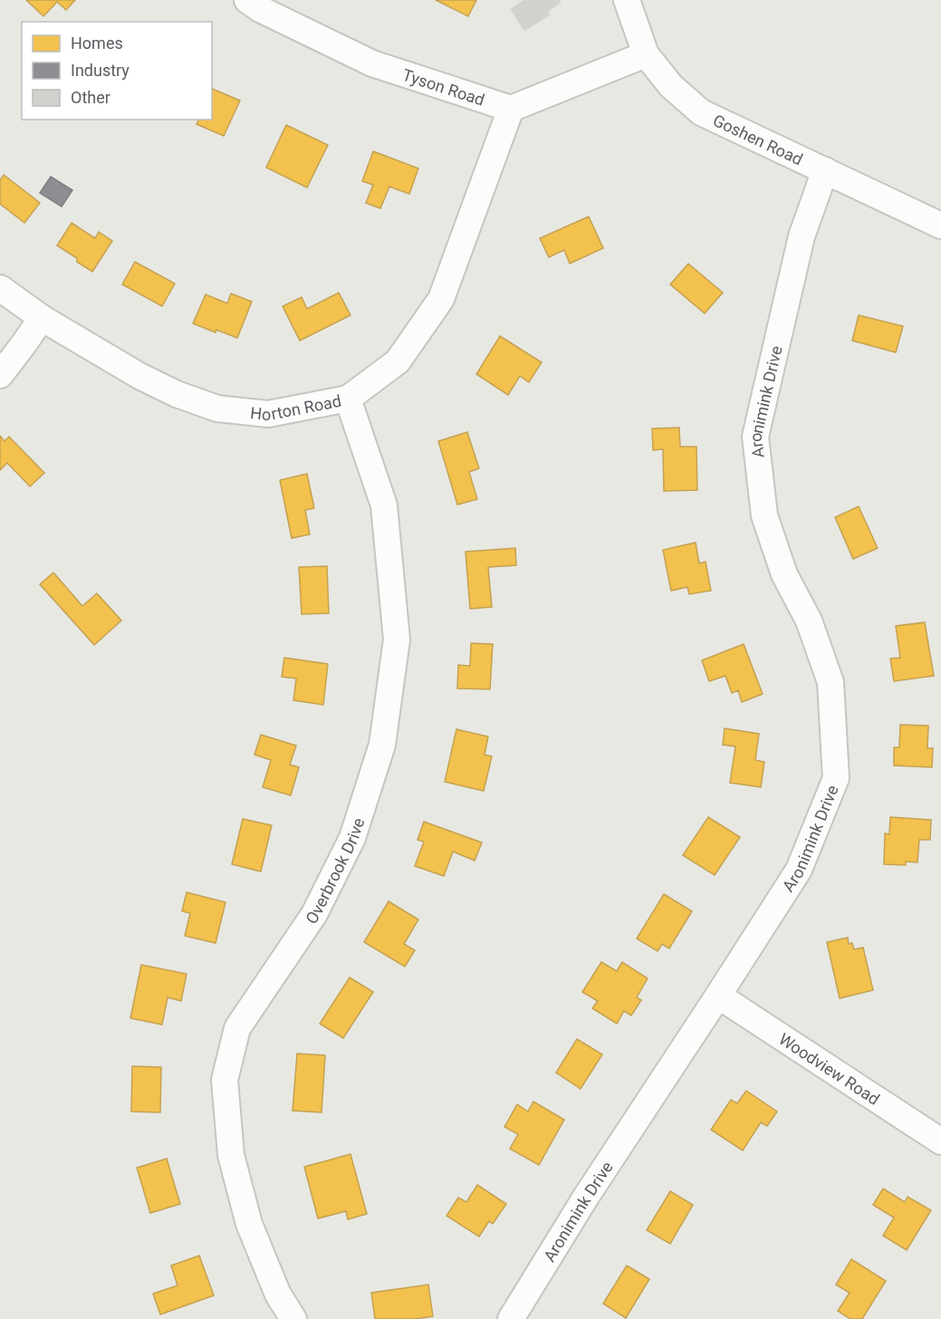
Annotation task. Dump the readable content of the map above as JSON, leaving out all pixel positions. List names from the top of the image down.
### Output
{
  "streets": {
    "street": [
      "Tyson Road",
      "Goshen Road",
      "Aronimink Drive",
      "Horton Road",
      "Overbrook Drive",
      "Woodview Road"
    ]
  },
  "crossings": [
    ["Tyson Road", "Horton Road"],
    ["Goshen Road", "Aronimink Drive"],
    ["Aronimink Drive", "Woodview Road"],
    ["Horton Road", "Overbrook Drive"]
  ],
  "legend": ["Homes", "Industry", "Other"]
}
